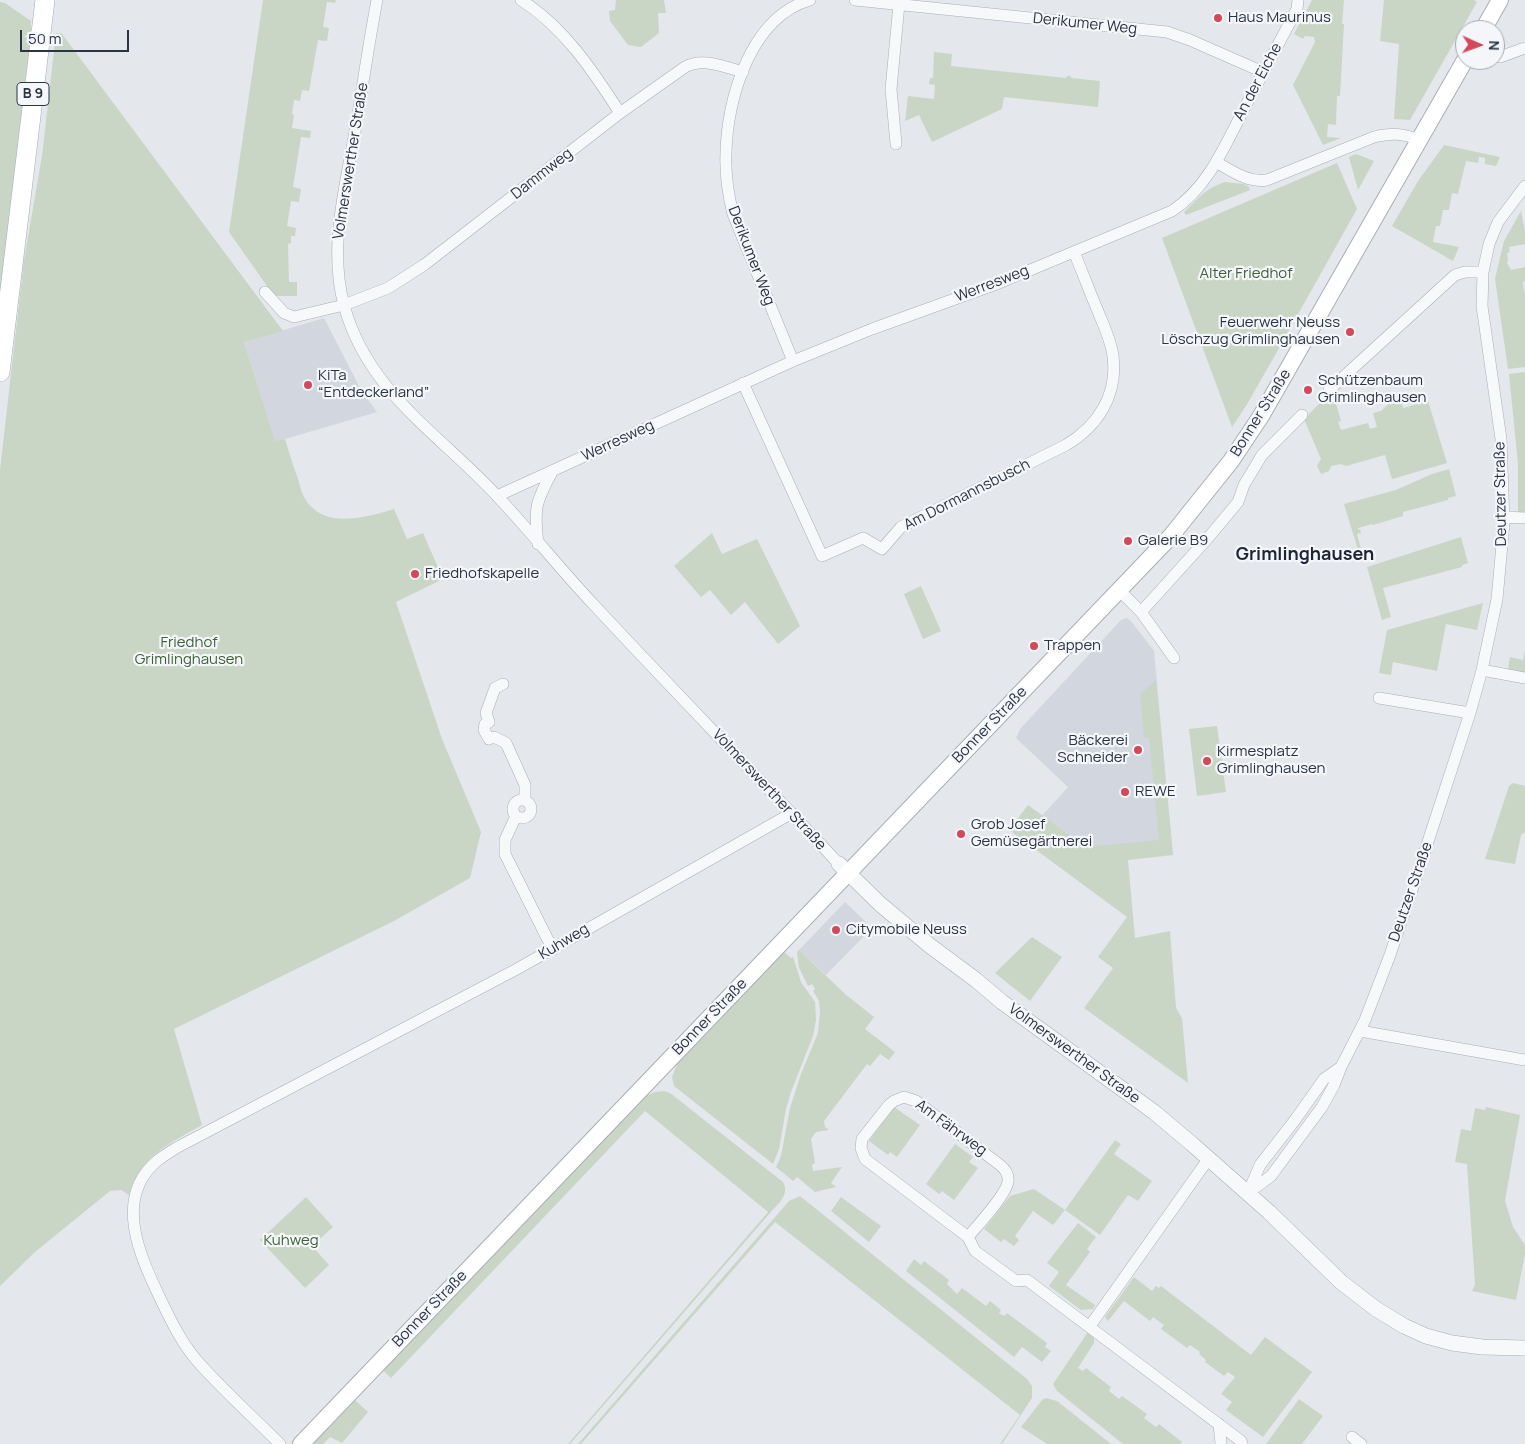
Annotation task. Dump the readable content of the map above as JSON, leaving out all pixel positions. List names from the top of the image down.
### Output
{
  "streets": {
    "main road": ["B 9", "Bonner Straße"],
    "street": [
      "Derikumer Weg",
      "An der Eiche",
      "Volmerswerther Straße",
      "Dammweg",
      "Werresweg",
      "Deutzer Straße",
      "Am Dormannsbusch",
      "Kuhweg",
      "Am Fährweg"
    ]
  },
  "crossings": [
    ["Derikumer Weg", "An der Eiche"],
    ["Derikumer Weg", "Dammweg"],
    ["Derikumer Weg", "Werresweg"],
    ["An der Eiche", "Werresweg"],
    ["Volmerswerther Straße", "Dammweg"],
    ["Volmerswerther Straße", "Werresweg"],
    ["Volmerswerther Straße", "Bonner Straße"],
    ["Volmerswerther Straße", "Deutzer Straße"],
    ["Volmerswerther Straße", "Kuhweg"],
    ["Werresweg", "Am Dormannsbusch"]
  ],
  "districts": ["Grimlinghausen"],
  "parks": ["Alter Friedhof", "Friedhof Grimlinghausen", "Kuhweg"],
  "places": [
    "Haus Maurinus",
    "Feuerwehr Neuss Löschzug Grimlinghausen",
    "KiTa “Entdeckerland”",
    "Schützenbaum Grimlinghausen",
    "Galerie B9",
    "Friedhofskapelle",
    "Trappen",
    "Bäckerei Schneider",
    "Kirmesplatz Grimlinghausen",
    "REWE",
    "Grob Josef Gemüsegärtnerei",
    "Citymobile Neuss"
  ],
  "scale_bar": "50 m",
  "north": "right"
}
